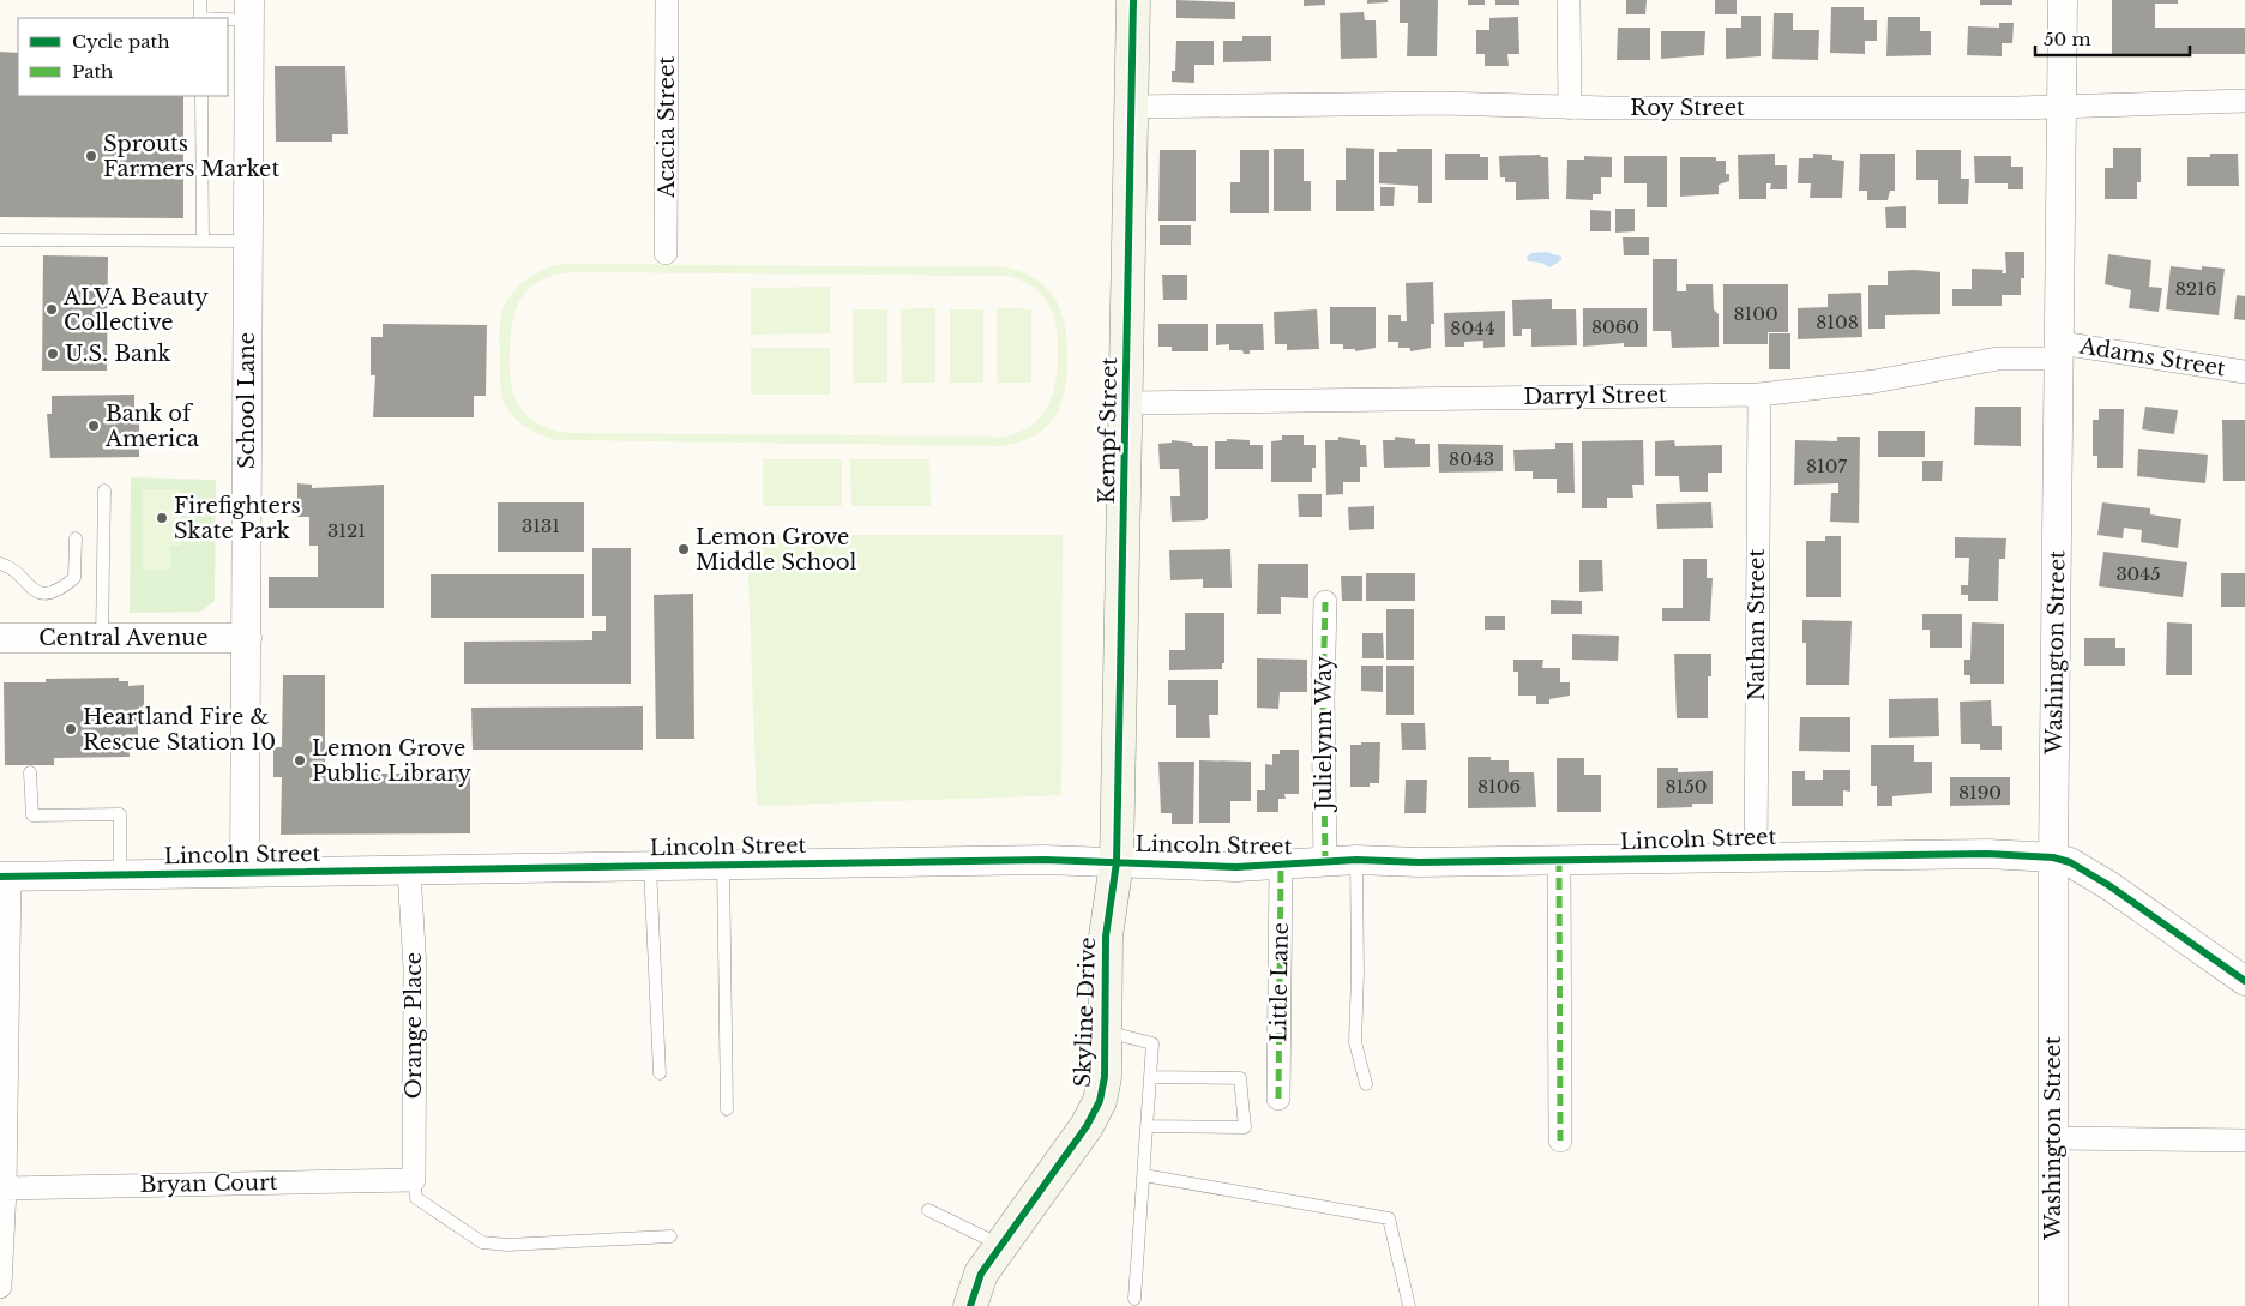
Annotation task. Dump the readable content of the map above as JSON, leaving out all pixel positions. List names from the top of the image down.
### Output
{
  "streets": {
    "main road": ["Kempf Street", "Skyline Drive"],
    "street": [
      "Roy Street",
      "Acacia Street",
      "Adams Street",
      "Darryl Street",
      "School Lane",
      "Nathan Street",
      "Central Avenue",
      "Washington Street",
      "Julielynn Way",
      "Lincoln Street",
      "Little Lane",
      "Orange Place",
      "Bryan Court"
    ]
  },
  "crossings": [
    ["Roy Street", "Kempf Street"],
    ["Roy Street", "Washington Street"],
    ["Adams Street", "Darryl Street"],
    ["Adams Street", "Washington Street"],
    ["Darryl Street", "Kempf Street"],
    ["Darryl Street", "Nathan Street"],
    ["Darryl Street", "Washington Street"],
    ["School Lane", "Central Avenue"],
    ["School Lane", "Lincoln Street"],
    ["Kempf Street", "Lincoln Street"],
    ["Kempf Street", "Skyline Drive"],
    ["Nathan Street", "Lincoln Street"],
    ["Washington Street", "Lincoln Street"],
    ["Julielynn Way", "Lincoln Street"],
    ["Lincoln Street", "Little Lane"],
    ["Lincoln Street", "Skyline Drive"],
    ["Lincoln Street", "Orange Place"],
    ["Orange Place", "Bryan Court"]
  ],
  "places": [
    "Sprouts Farmers Market",
    "ALVA Beauty Collective",
    "U.S. Bank",
    "Bank of America",
    "Firefighters Skate Park",
    "Lemon Grove Middle School",
    "Heartland Fire & Rescue Station 10",
    "Lemon Grove Public Library"
  ],
  "house_numbers": [
    "8216",
    "8100",
    "8108",
    "8060",
    "8044",
    "8043",
    "8107",
    "3131",
    "3121",
    "3045",
    "8106",
    "8150",
    "8190"
  ],
  "legend": ["Cycle path", "Path"],
  "scale_bar": "50 m"
}
